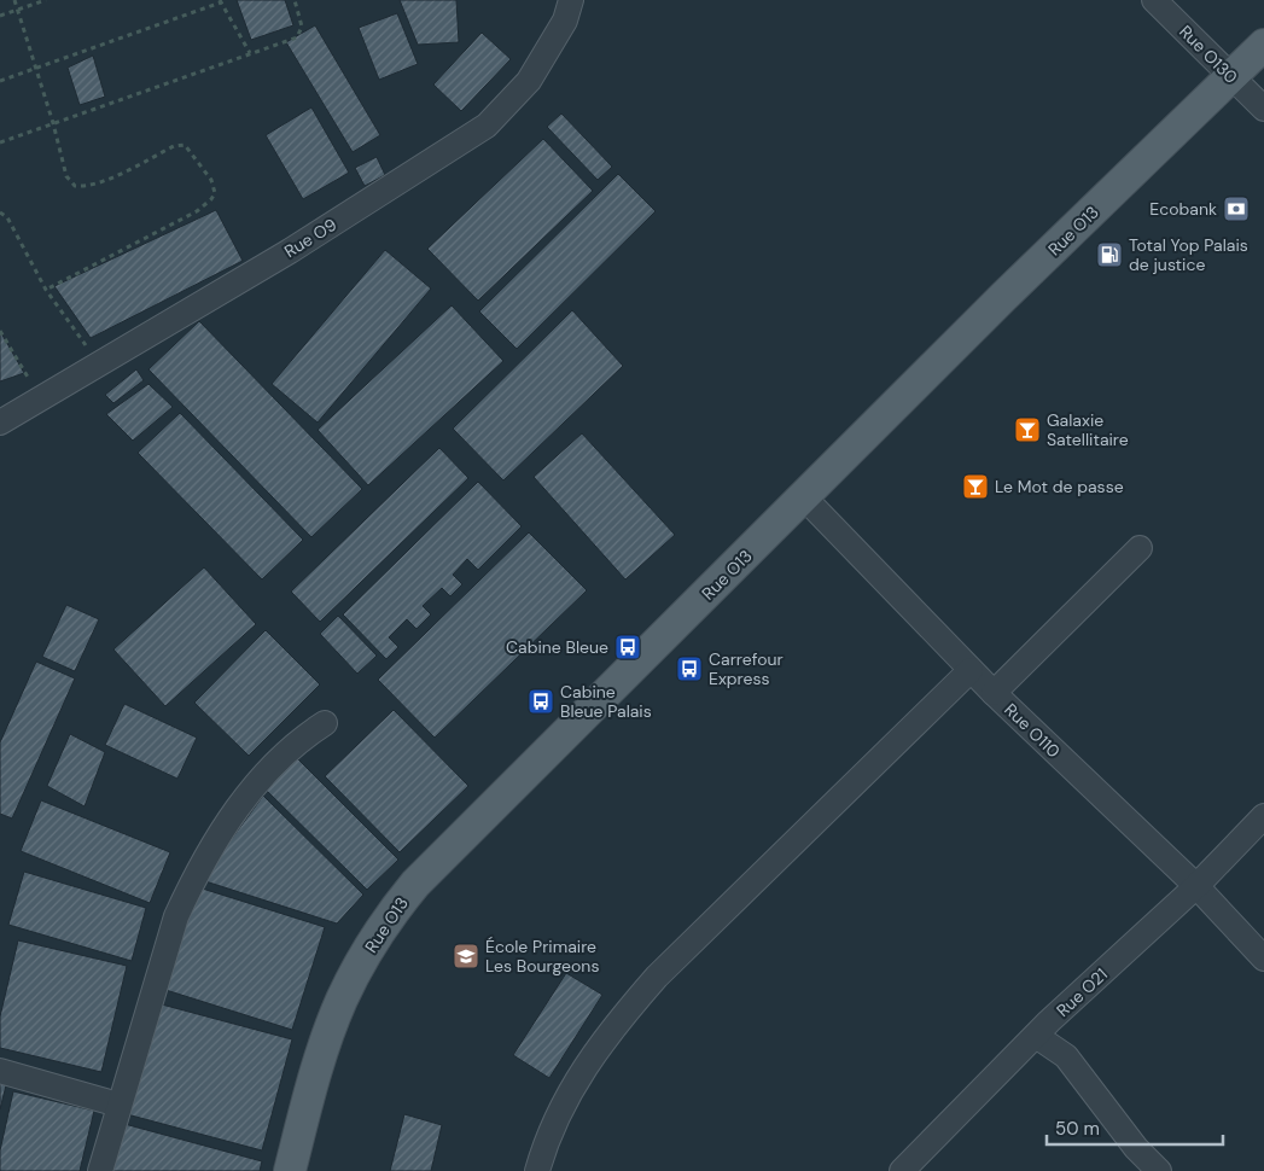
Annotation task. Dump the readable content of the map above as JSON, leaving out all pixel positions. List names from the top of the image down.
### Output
{
  "streets": {
    "main road": ["Rue O13"],
    "street": [
      "Rue O130",
      "Rue O9",
      "Rue O110",
      "Rue O21"
    ]
  },
  "crossings": [
    ["Rue O130", "Rue O13"],
    ["Rue O13", "Rue O110"],
    ["Rue O110", "Rue O21"]
  ],
  "places": {
    "bank": ["Ecobank"],
    "fuel station": ["Total Yop Palais de justice"],
    "bar": ["Galaxie Satellitaire", "Le Mot de passe"],
    "bus stop": ["Cabine Bleue", "Carrefour Express", "Cabine Bleue Palais"],
    "school or university": ["École Primaire Les Bourgeons"]
  },
  "scale_bar": "50 m"
}
